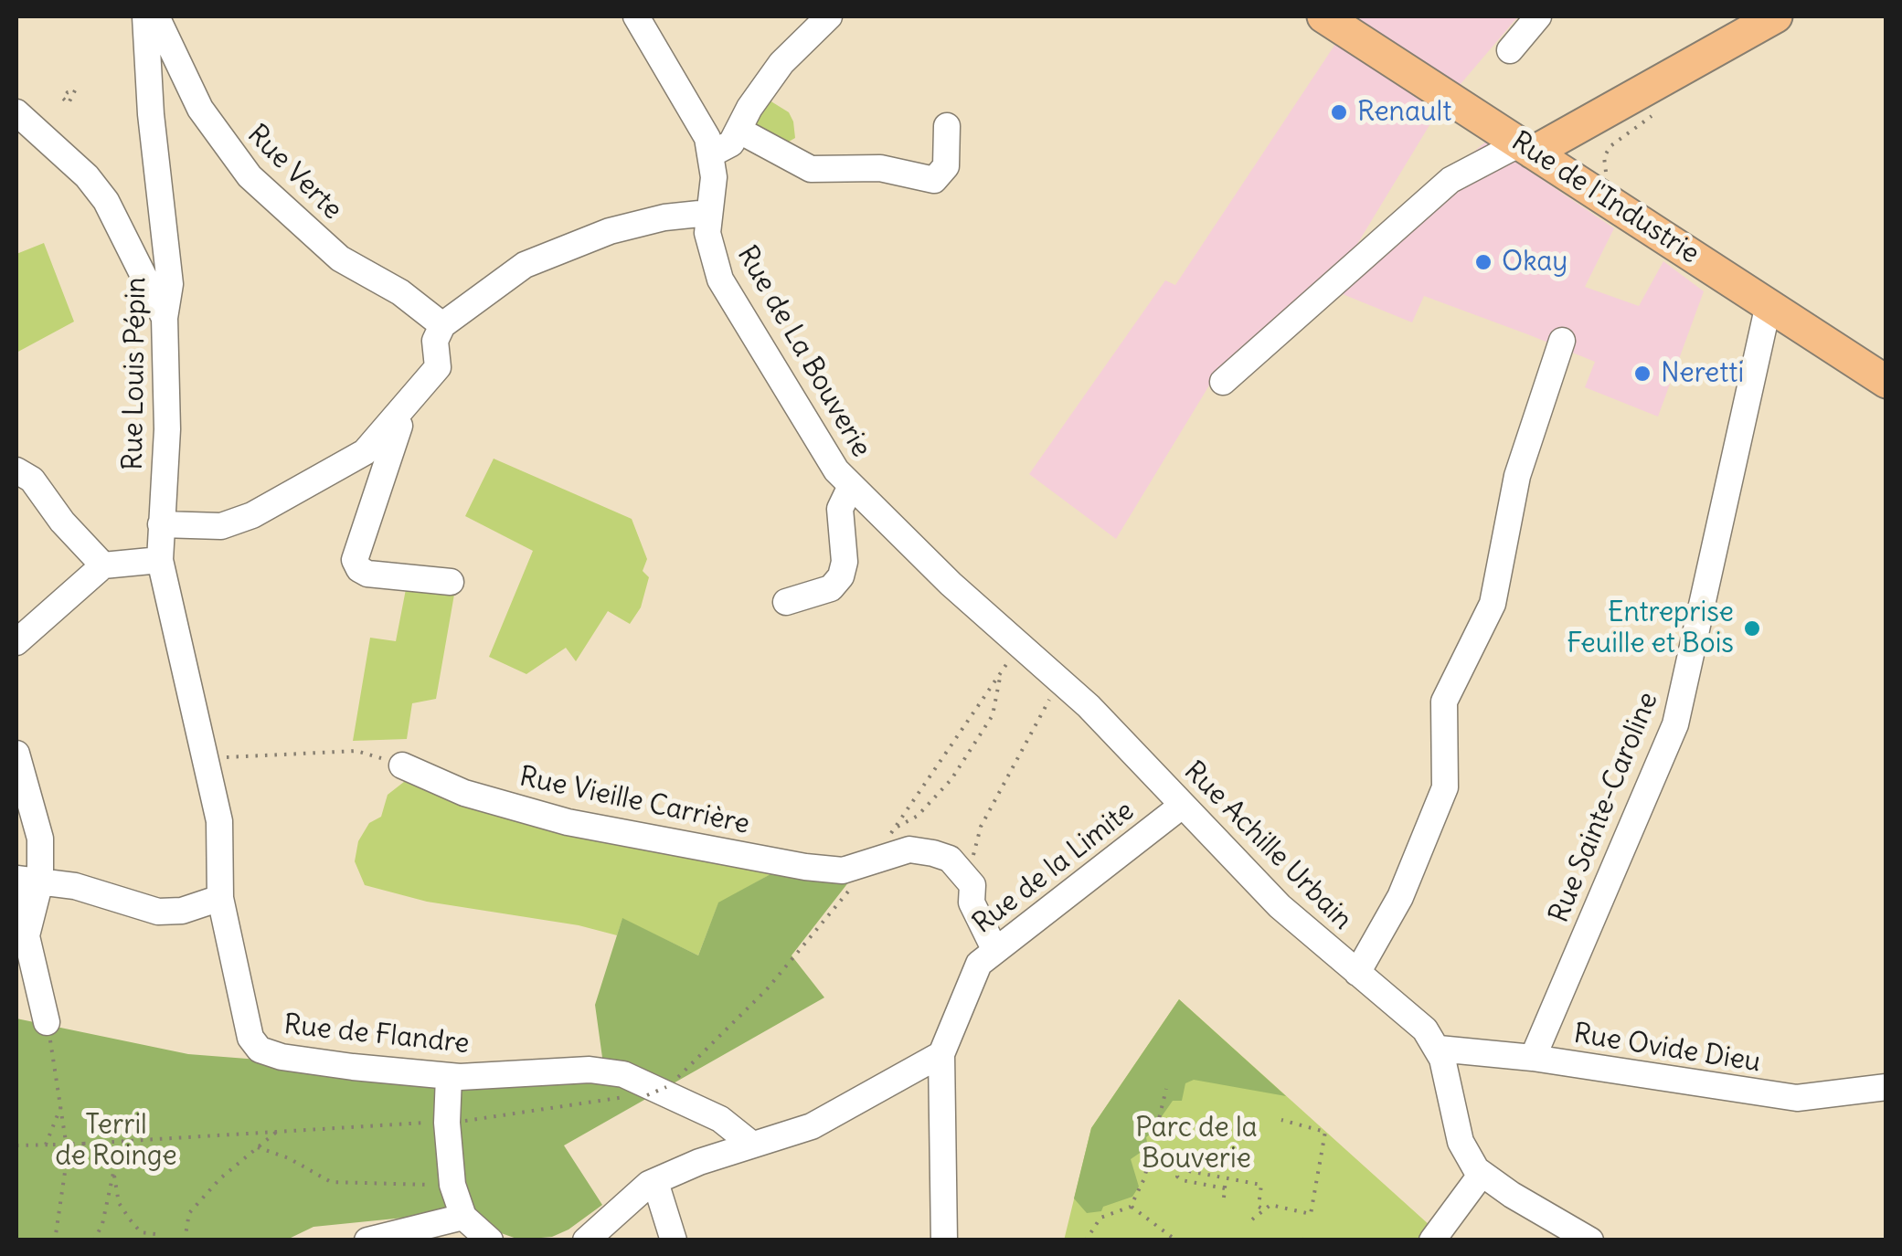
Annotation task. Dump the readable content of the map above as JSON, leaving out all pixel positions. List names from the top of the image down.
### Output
{
  "streets": {
    "main road": ["Rue de l'Industrie"],
    "street": [
      "Rue Verte",
      "Rue de La Bouverie",
      "Rue Louis Pépin",
      "Rue Vieille Carrière",
      "Rue Sainte-Caroline",
      "Rue Achille Urbain",
      "Rue de la Limite",
      "Rue de Flandre",
      "Rue Ovide Dieu"
    ]
  },
  "crossings": [
    ["Rue de l'Industrie", "Rue Sainte-Caroline"],
    ["Rue de La Bouverie", "Rue Achille Urbain"],
    ["Rue Louis Pépin", "Rue de Flandre"],
    ["Rue Sainte-Caroline", "Rue Ovide Dieu"],
    ["Rue Achille Urbain", "Rue de la Limite"],
    ["Rue Achille Urbain", "Rue Ovide Dieu"]
  ],
  "parks": ["Terril de Roinge", "Parc de la Bouverie"],
  "places": [
    "Renault",
    "Okay",
    "Neretti",
    "Entreprise Feuille et Bois"
  ]
}
